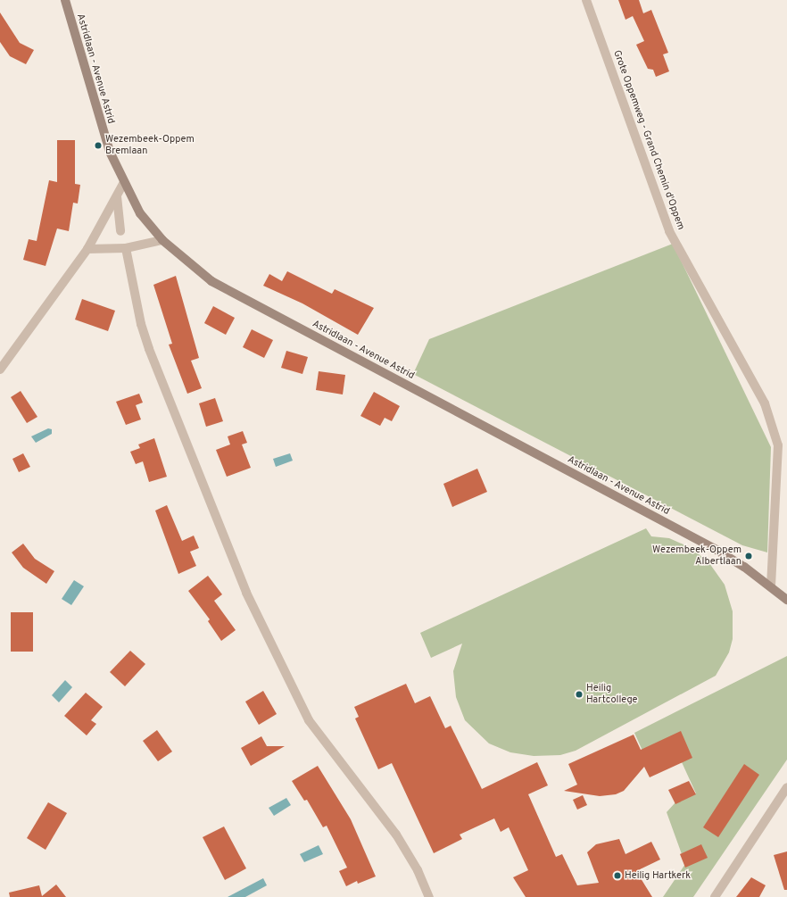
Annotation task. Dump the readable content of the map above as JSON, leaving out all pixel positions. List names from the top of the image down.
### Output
{
  "streets": {
    "street": ["Astridlaan - Avenue Astrid", "Grote Oppemweg - Grand Chemin d'Oppem"]
  },
  "crossings": [
    ["Astridlaan - Avenue Astrid", "Grote Oppemweg - Grand Chemin d'Oppem"]
  ],
  "places": [
    "Wezembeek-Oppem Bremlaan",
    "Wezembeek-Oppem Albertlaan",
    "Heilig Hartcollege",
    "Heilig Hartkerk"
  ]
}
